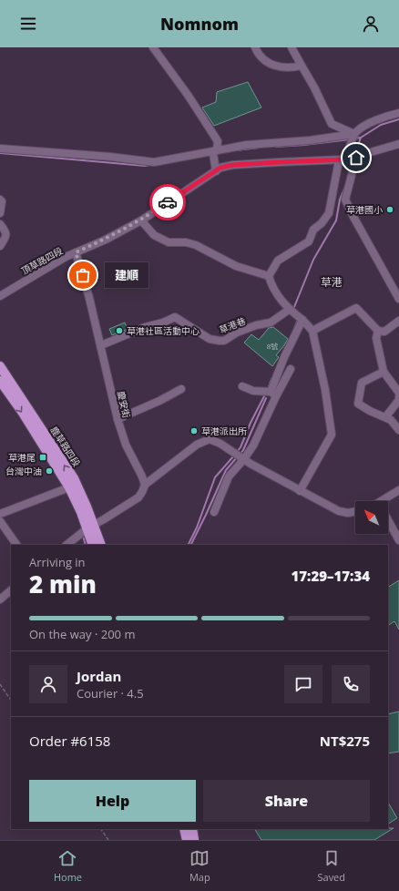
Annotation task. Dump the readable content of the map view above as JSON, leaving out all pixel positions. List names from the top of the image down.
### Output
{
  "streets": {
    "main road": ["鹿草路四段"],
    "street": ["頂草路四段", "草港巷", "慶安街"]
  },
  "crossings": [
    ["頂草路四段", "慶安街"],
    ["草港巷", "慶安街"]
  ],
  "districts": ["草港"],
  "places": {
    "other": [
      "草港國小",
      "建順",
      "草港社區活動中心",
      "草港派出所",
      "台灣中油"
    ],
    "transit": ["草港尾"]
  },
  "house_numbers": ["8號"],
  "north": "top left",
  "page": {
    "header": "Nomnom",
    "bubble": "建順",
    "heading": ["2 min", "Arriving in", "17:29–17:34"],
    "panel": [
      "Jordan",
      "Courier · 4.5",
      "Order #6158",
      "NT$275"
    ],
    "bar": "On the way · 200 m",
    "buttons": ["Help", "Share"],
    "tabs": ["Home", "Map", "Saved"]
  }
}
